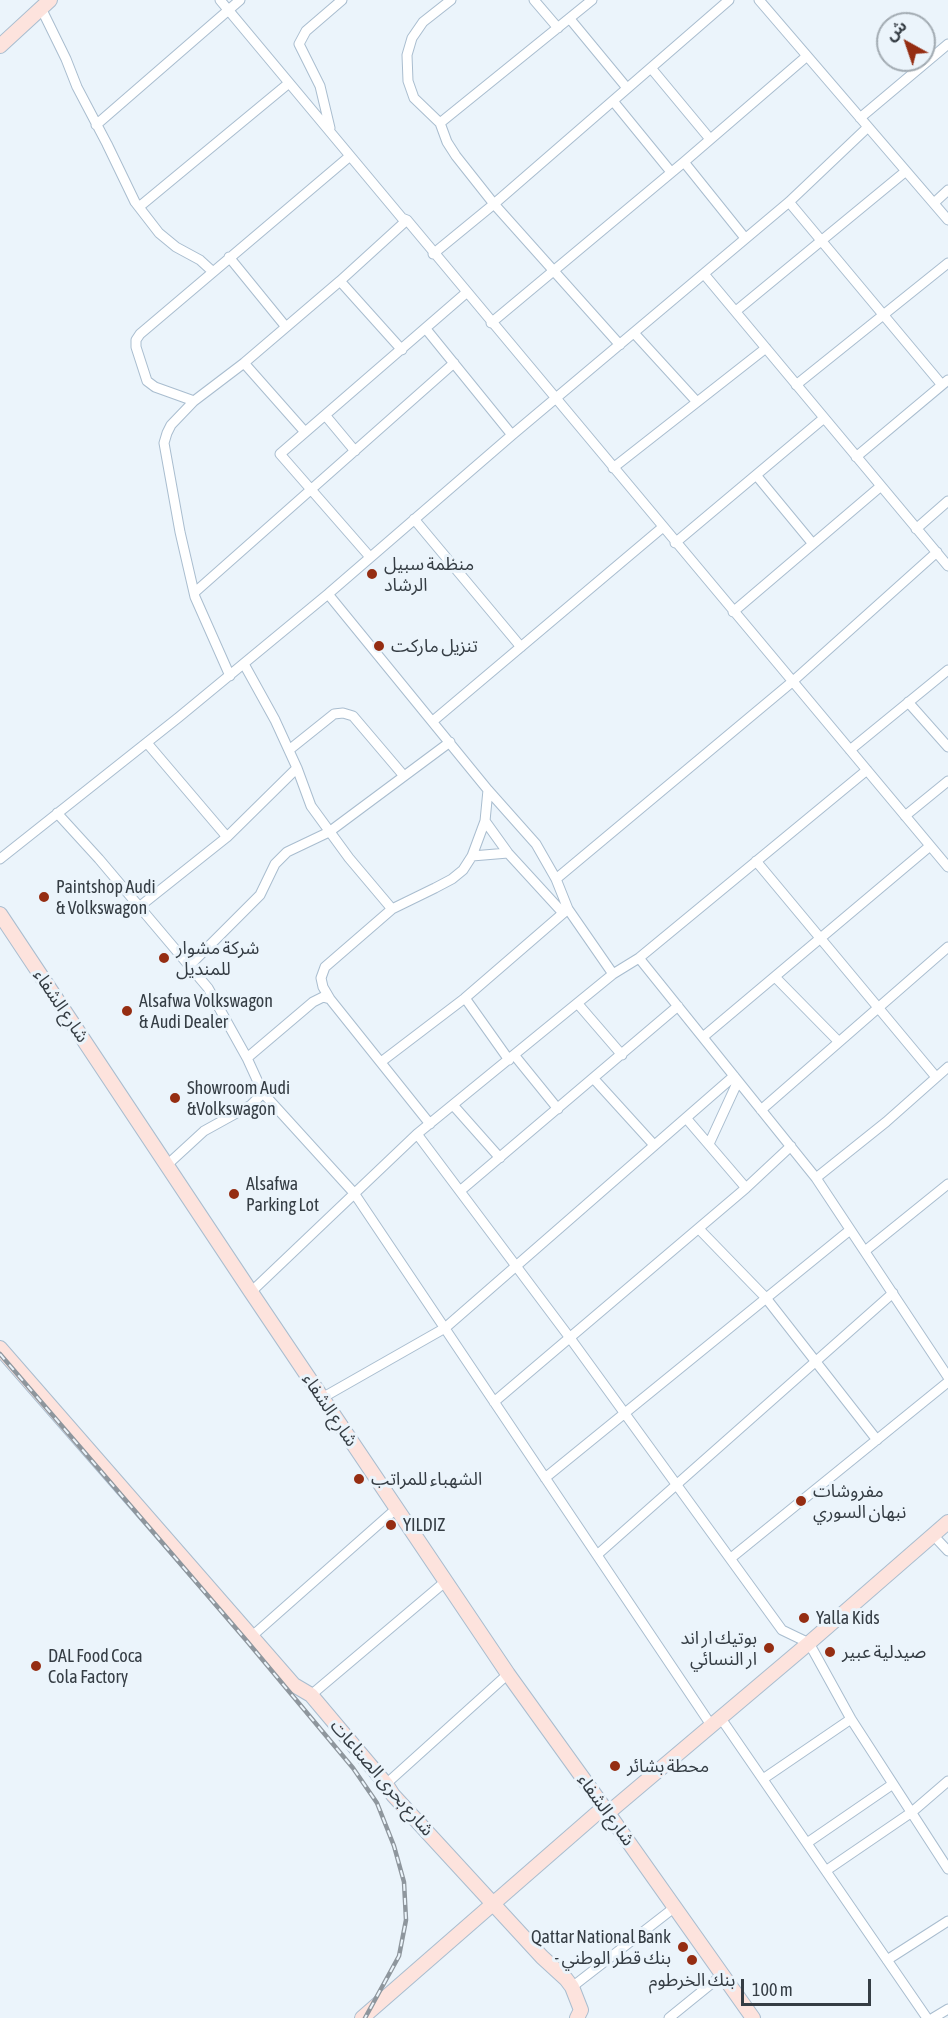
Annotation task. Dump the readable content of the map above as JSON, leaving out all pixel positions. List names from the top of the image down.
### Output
{
  "streets": {
    "street": ["شارع الشفاء", "شارع بحرى الصناعات"]
  },
  "places": [
    "منظمة سبيل الرشاد",
    "تنزيل ماركت",
    "Paintshop Audi & Volkswagon",
    "شركة مشوار للمنديل",
    "Alsafwa Volkswagon & Audi Dealer",
    "Showroom Audi &Volkswagon",
    "Alsafwa Parking Lot",
    "الشهباء للمراتب",
    "مفروشات نبهان السوري",
    "YILDIZ",
    "Yalla Kids",
    "بوتيك ار اند ار النسائي",
    "صيدلية عبير",
    "DAL Food Coca Cola Factory",
    "محطة بشائر",
    "Qattar National Bank - بنك قطر الوطني",
    "بنك الخرطوم"
  ],
  "scale_bar": "100 m",
  "north": "top left"
}
